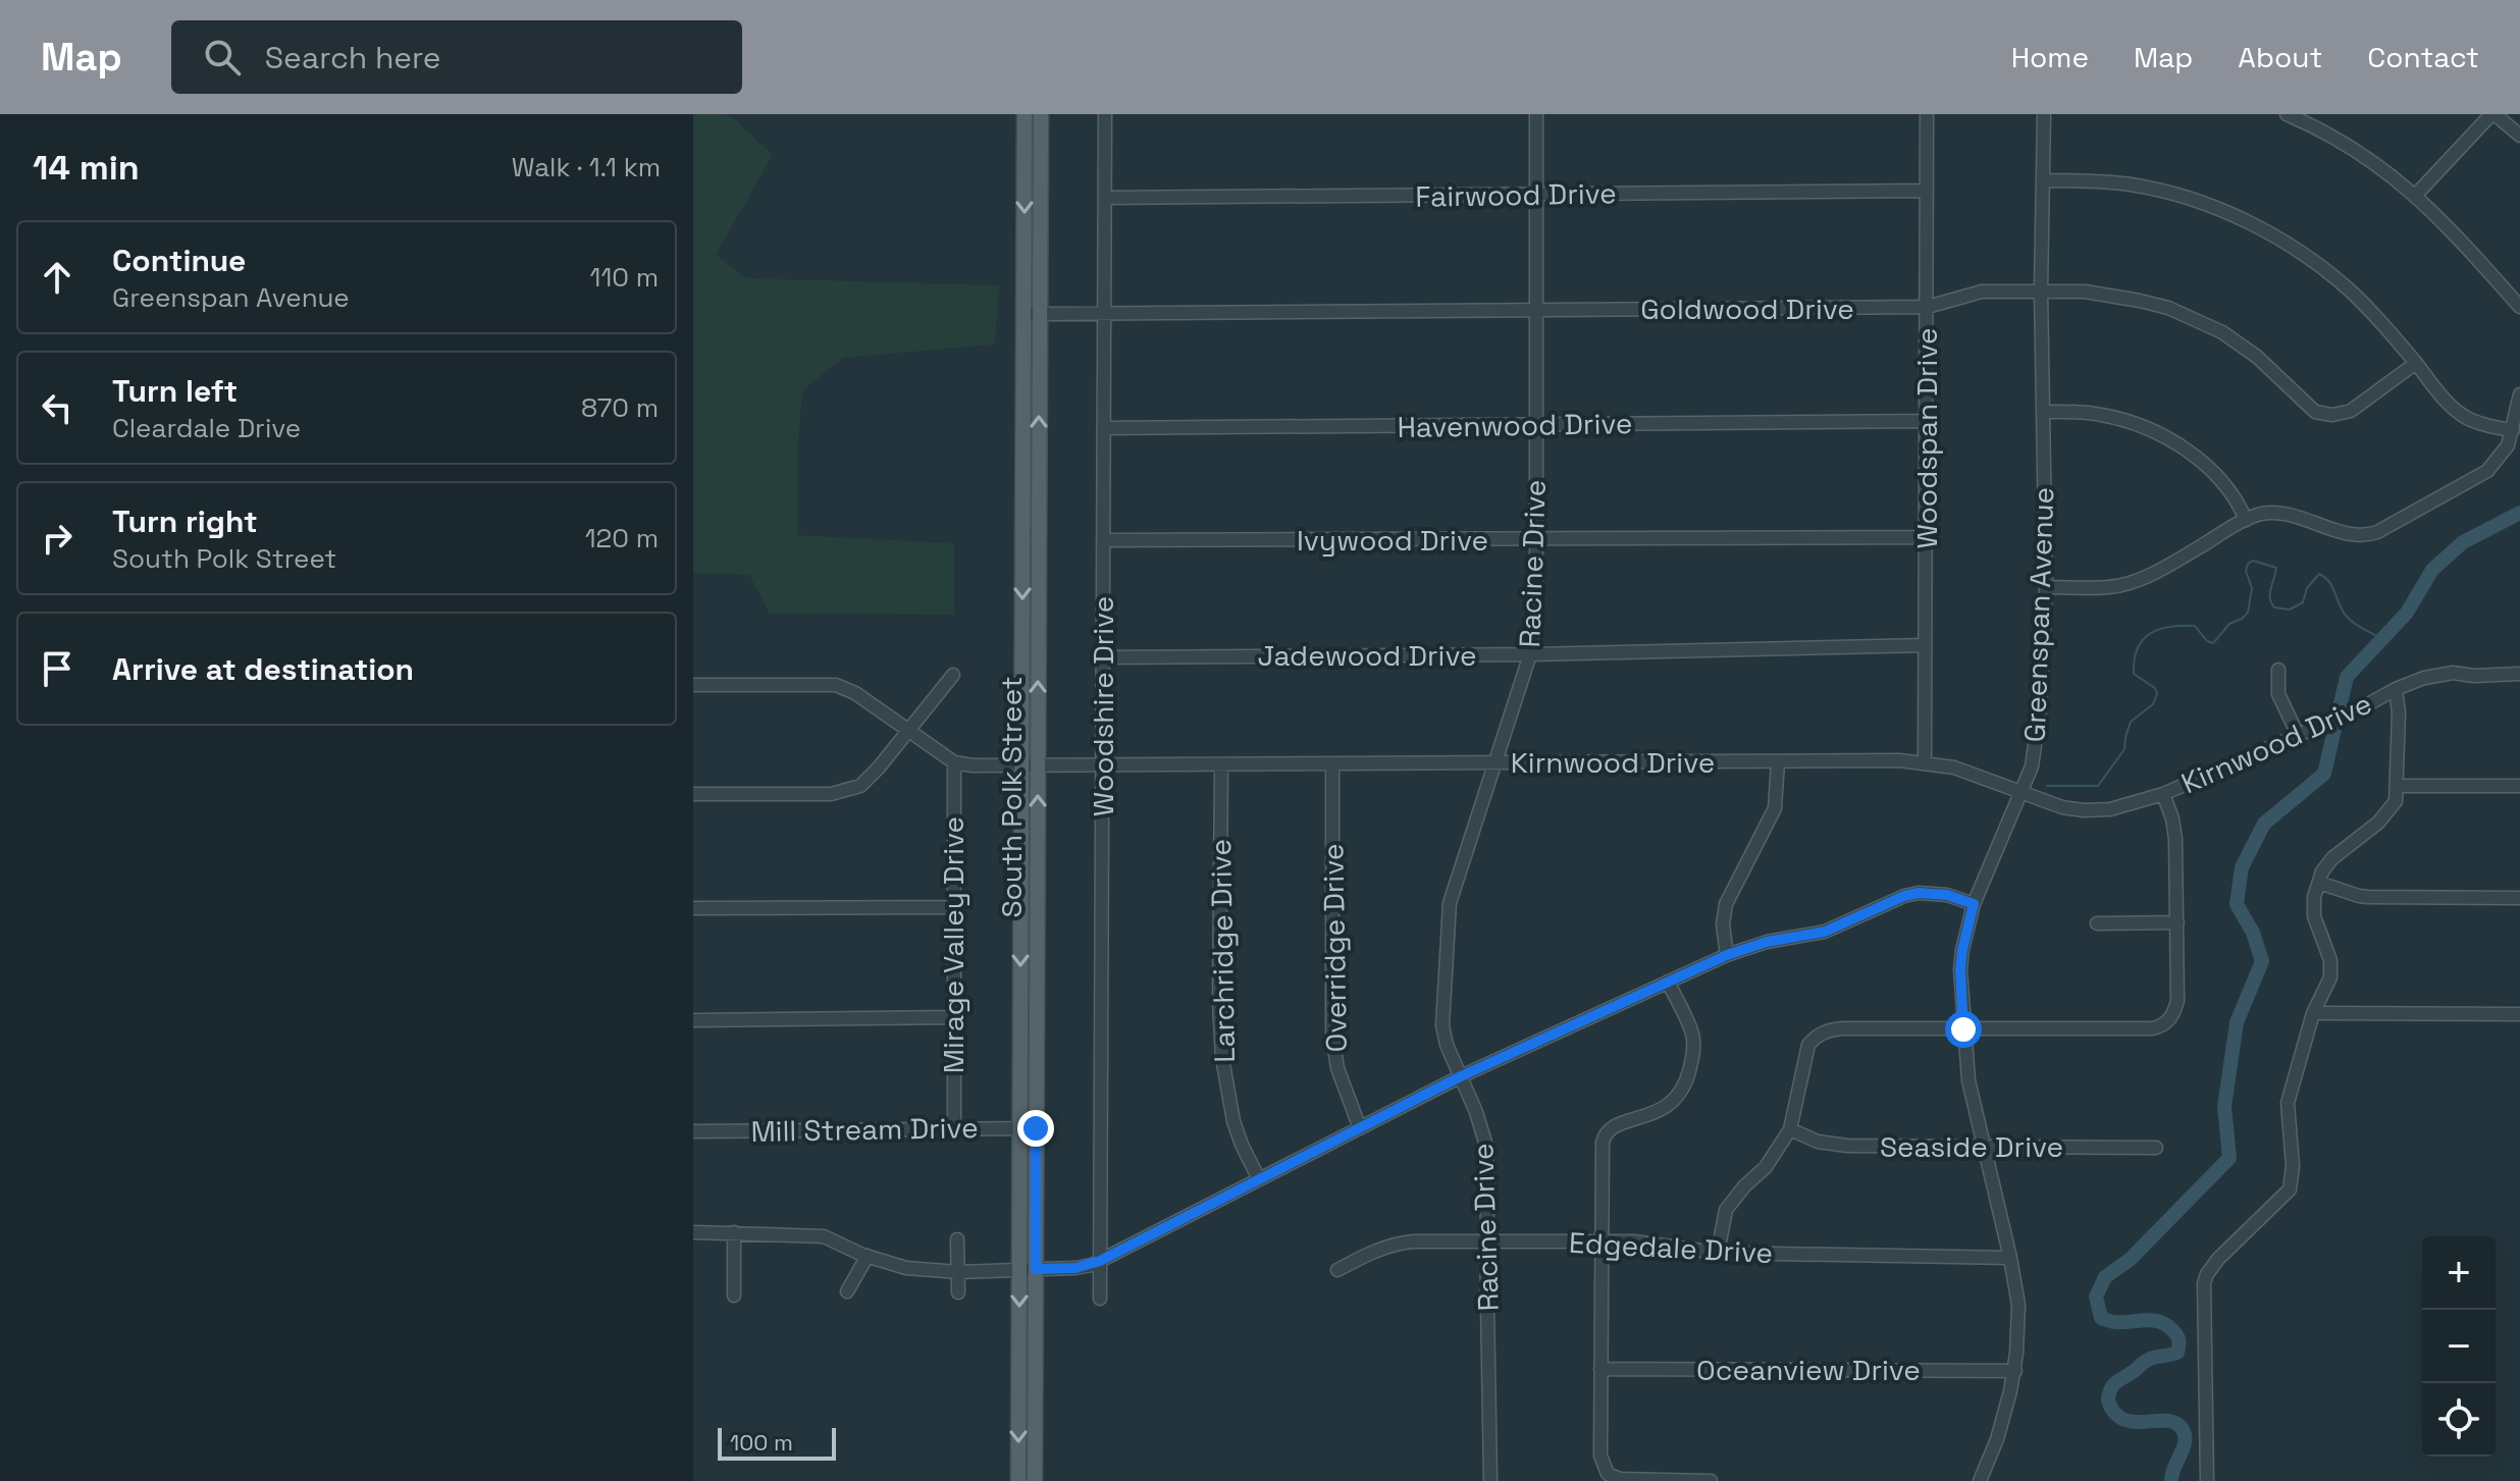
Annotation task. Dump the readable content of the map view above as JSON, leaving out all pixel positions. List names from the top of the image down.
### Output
{
  "streets": {
    "main road": ["South Polk Street"],
    "street": [
      "Fairwood Drive",
      "Goldwood Drive",
      "Havenwood Drive",
      "Woodspan Drive",
      "Ivywood Drive",
      "Racine Drive",
      "Greenspan Avenue",
      "Jadewood Drive",
      "Woodshire Drive",
      "Kirnwood Drive",
      "Mirage Valley Drive",
      "Overridge Drive",
      "Larchridge Drive",
      "Mill Stream Drive",
      "Seaside Drive",
      "Edgedale Drive",
      "Oceanview Drive"
    ]
  },
  "crossings": [
    ["Fairwood Drive", "Woodspan Drive"],
    ["Fairwood Drive", "Racine Drive"],
    ["Fairwood Drive", "Woodshire Drive"],
    ["Goldwood Drive", "Woodspan Drive"],
    ["Goldwood Drive", "Racine Drive"],
    ["Goldwood Drive", "Greenspan Avenue"],
    ["Goldwood Drive", "Woodshire Drive"],
    ["Goldwood Drive", "South Polk Street"],
    ["Havenwood Drive", "Woodspan Drive"],
    ["Havenwood Drive", "Racine Drive"],
    ["Havenwood Drive", "Woodshire Drive"],
    ["Woodspan Drive", "Ivywood Drive"],
    ["Woodspan Drive", "Jadewood Drive"],
    ["Woodspan Drive", "Kirnwood Drive"],
    ["Ivywood Drive", "Racine Drive"],
    ["Ivywood Drive", "Woodshire Drive"],
    ["Racine Drive", "Jadewood Drive"],
    ["Racine Drive", "Kirnwood Drive"],
    ["Racine Drive", "Edgedale Drive"],
    ["Greenspan Avenue", "Kirnwood Drive"],
    ["Greenspan Avenue", "Seaside Drive"],
    ["Greenspan Avenue", "Edgedale Drive"],
    ["Greenspan Avenue", "Oceanview Drive"],
    ["Jadewood Drive", "Woodshire Drive"],
    ["Woodshire Drive", "Kirnwood Drive"],
    ["Kirnwood Drive", "South Polk Street"],
    ["Kirnwood Drive", "Mirage Valley Drive"],
    ["Kirnwood Drive", "Overridge Drive"],
    ["Kirnwood Drive", "Larchridge Drive"],
    ["South Polk Street", "Mill Stream Drive"],
    ["Mirage Valley Drive", "Mill Stream Drive"]
  ],
  "scale_bar": "100 m",
  "page": {
    "header": "Map",
    "search": "Search here",
    "nav": [
      "Home",
      "Map",
      "About",
      "Contact"
    ],
    "heading": ["14 min", "Walk · 1.1 km"],
    "list": [
      ["Continue", "Greenspan Avenue", "110 m"],
      ["Turn left", "Cleardale Drive", "870 m"],
      ["Turn right", "South Polk Street", "120 m"],
      "Arrive at destination"
    ],
    "map_buttons": ["+", "−"],
    "scale": "100 m"
  }
}
